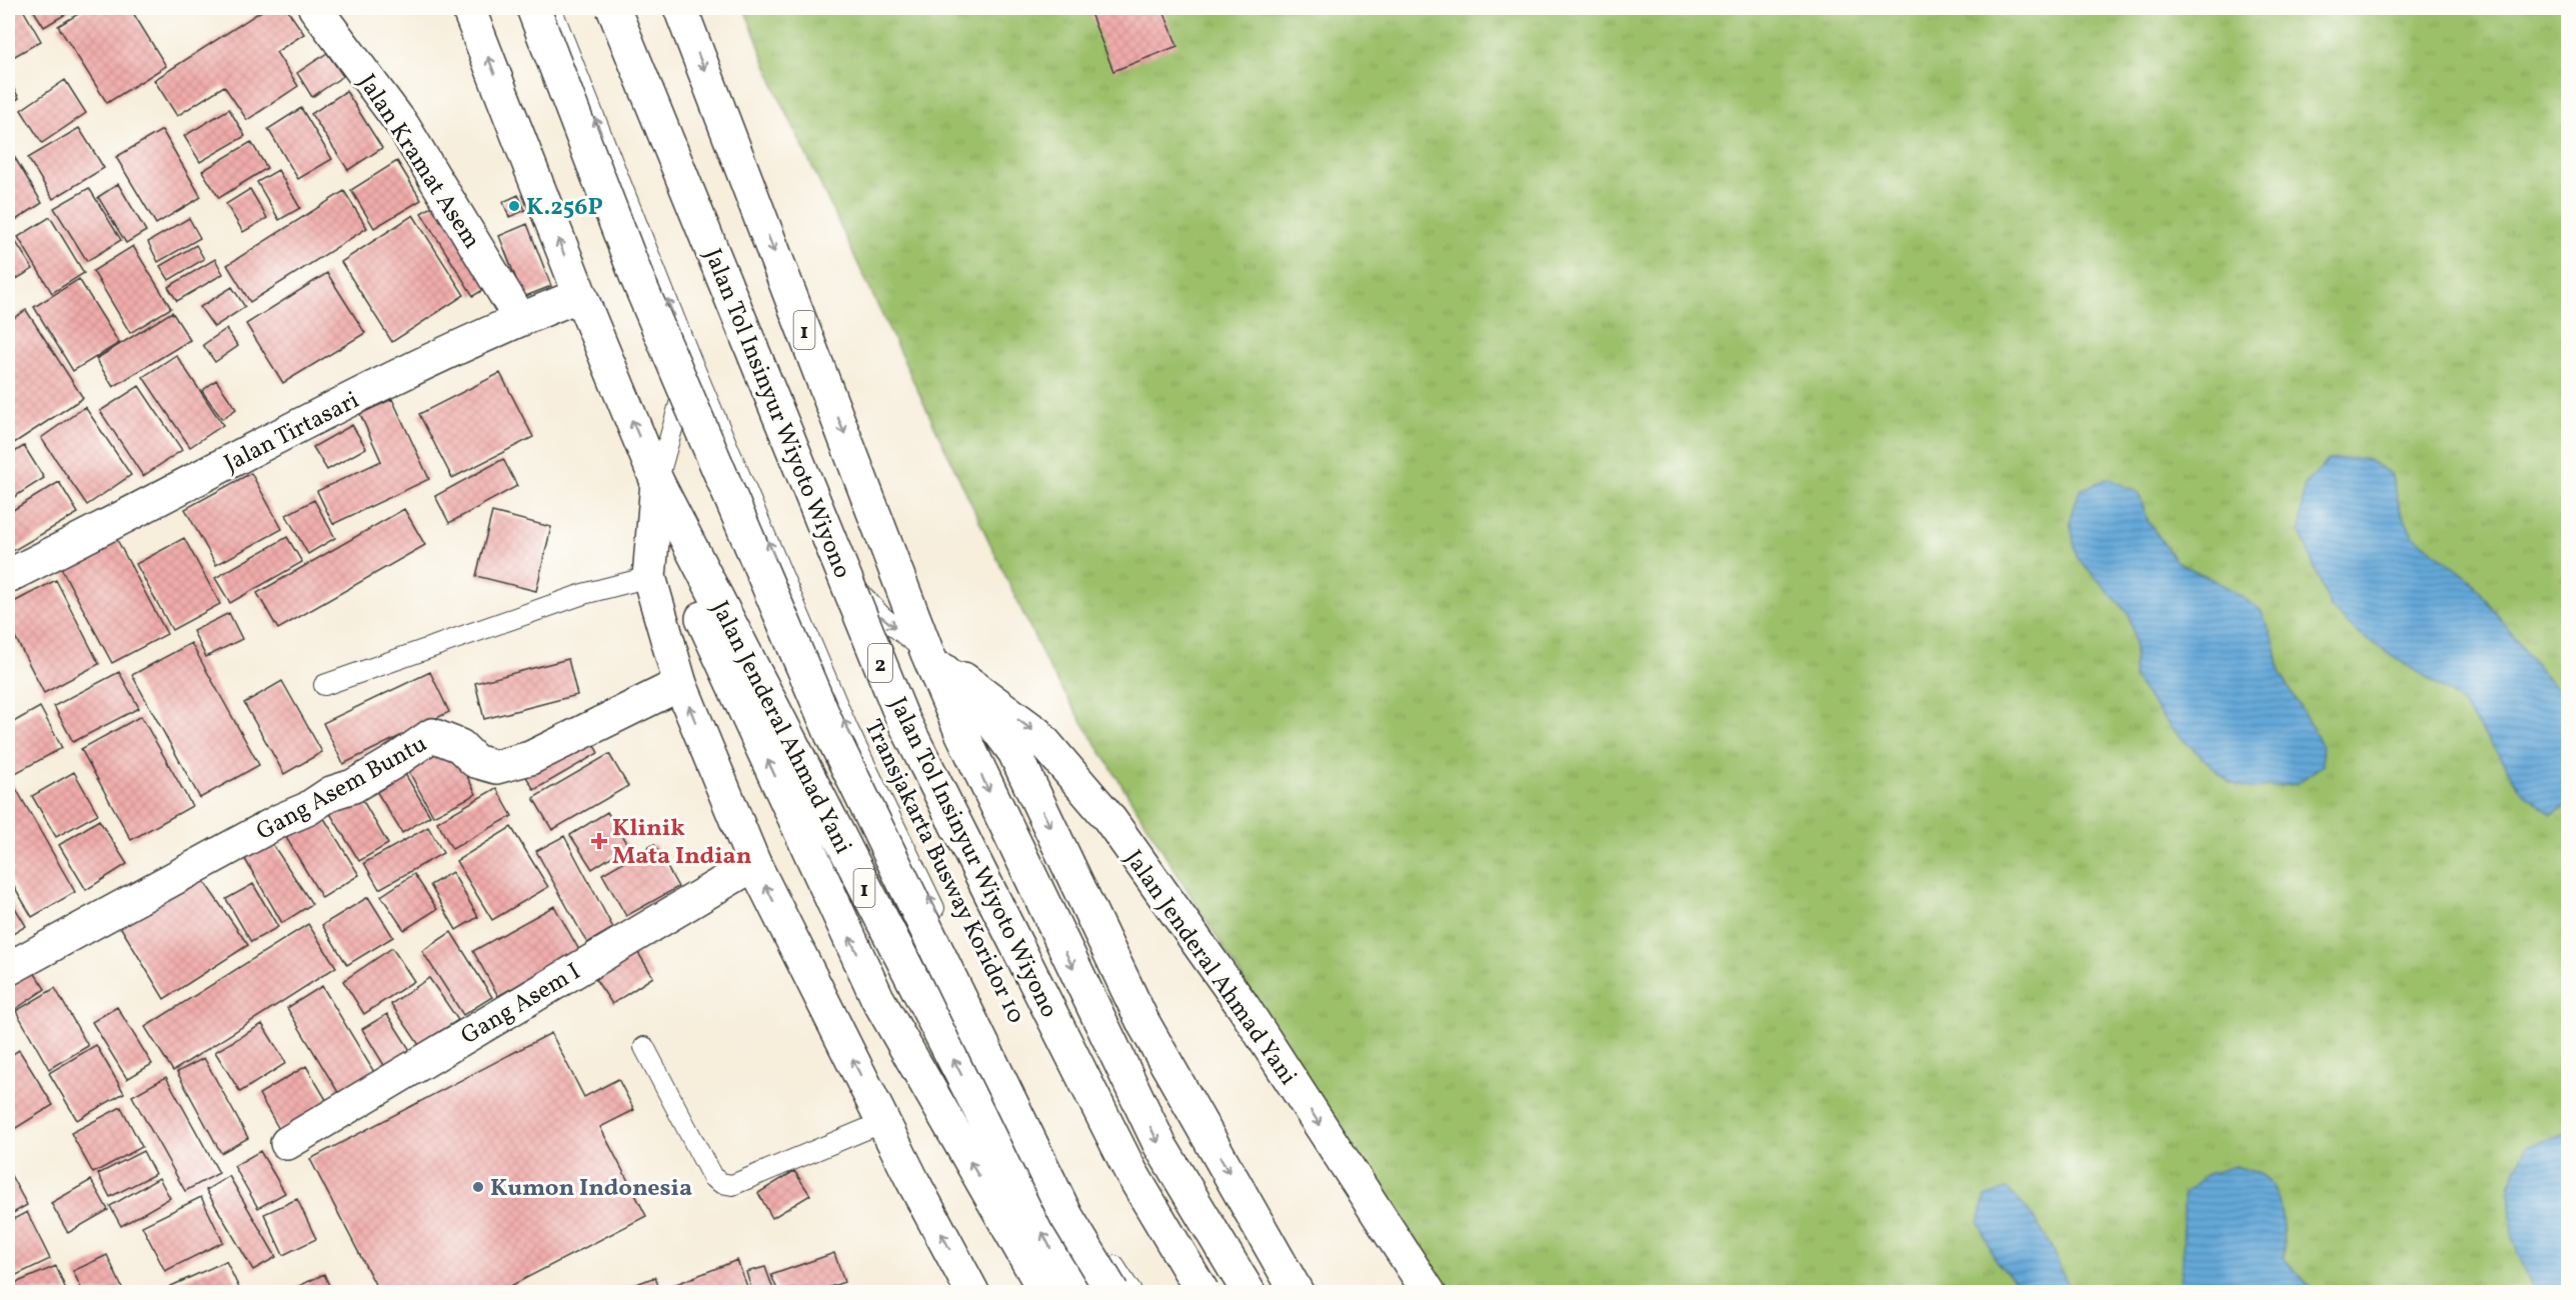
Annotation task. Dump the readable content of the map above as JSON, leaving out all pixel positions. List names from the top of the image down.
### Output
{
  "streets": {
    "main road": [
      "Jalan Kramat Asem",
      "1",
      "Jalan Tol Insinyur Wiyoto Wiyono",
      "Jalan Tirtasari",
      "2",
      "Jalan Jenderal Ahmad Yani",
      "Gang Asem Buntu",
      "Gang Asem I"
    ],
    "lane": ["Transjakarta Busway Koridor 10"]
  },
  "crossings": [
    ["Jalan Kramat Asem", "Jalan Tirtasari"],
    ["1", "Jalan Jenderal Ahmad Yani"],
    ["1", "Transjakarta Busway Koridor 10"],
    ["Jalan Tirtasari", "Jalan Jenderal Ahmad Yani"],
    ["Jalan Jenderal Ahmad Yani", "Gang Asem Buntu"],
    ["Jalan Jenderal Ahmad Yani", "Transjakarta Busway Koridor 10"],
    ["Jalan Jenderal Ahmad Yani", "Gang Asem I"]
  ],
  "places": {
    "other": ["K.256P", "Kumon Indonesia"],
    "health": ["Klinik Mata Indian"]
  }
}
